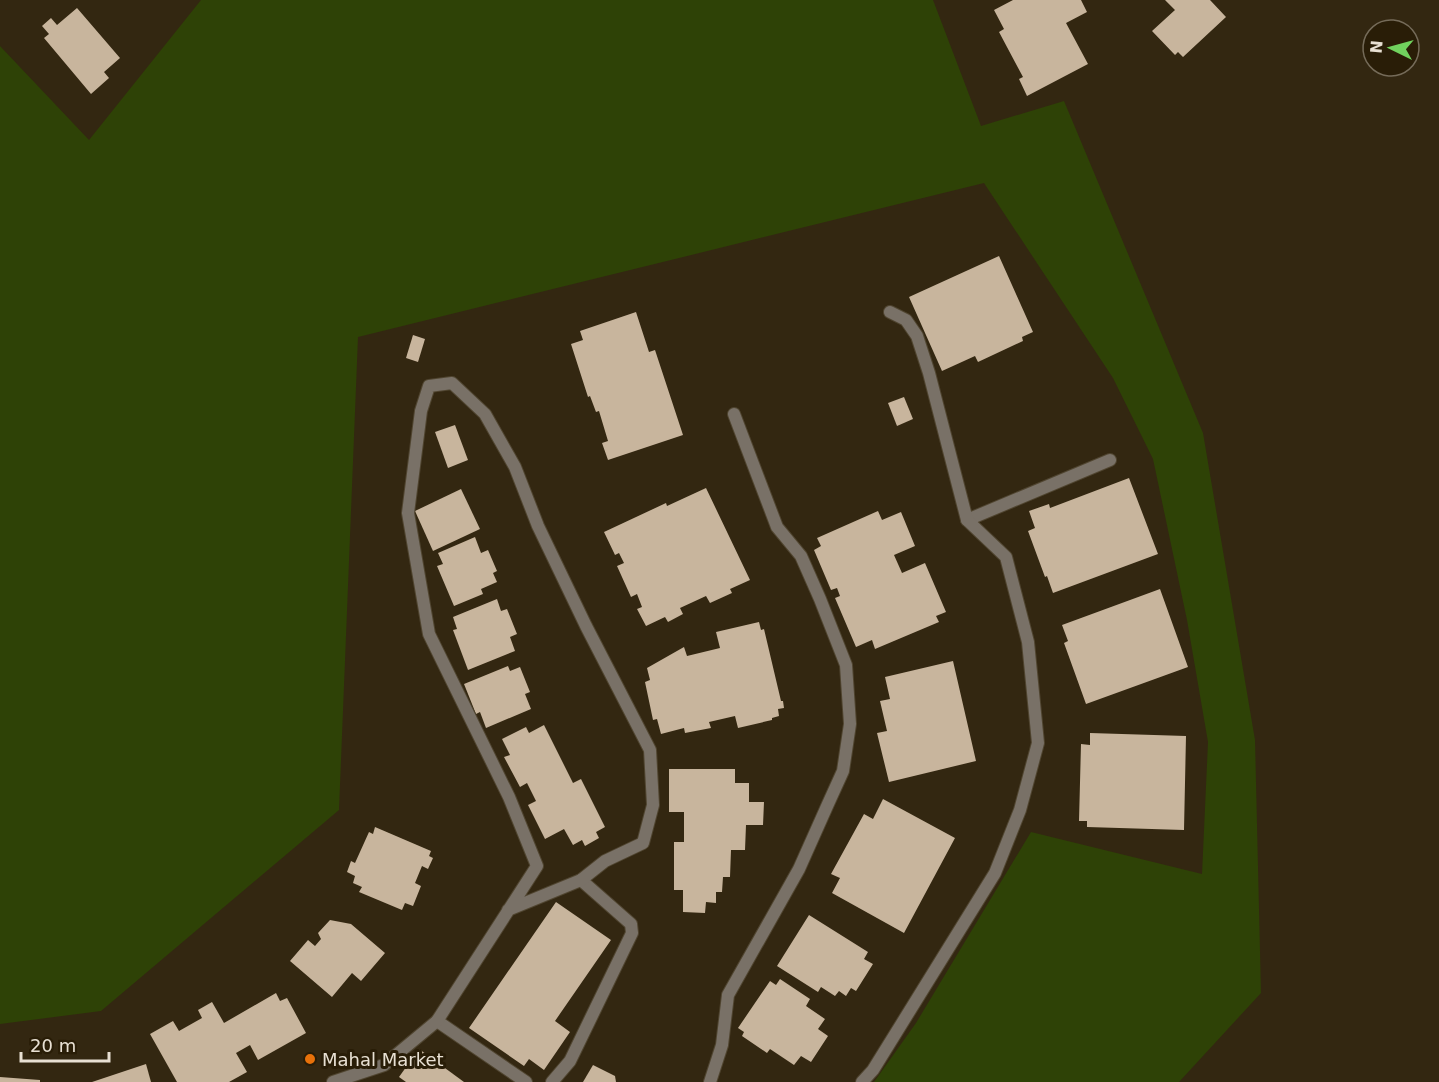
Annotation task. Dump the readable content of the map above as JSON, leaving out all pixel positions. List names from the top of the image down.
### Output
{
  "places": ["Mahal Market"],
  "scale_bar": "20 m",
  "north": "left"
}
